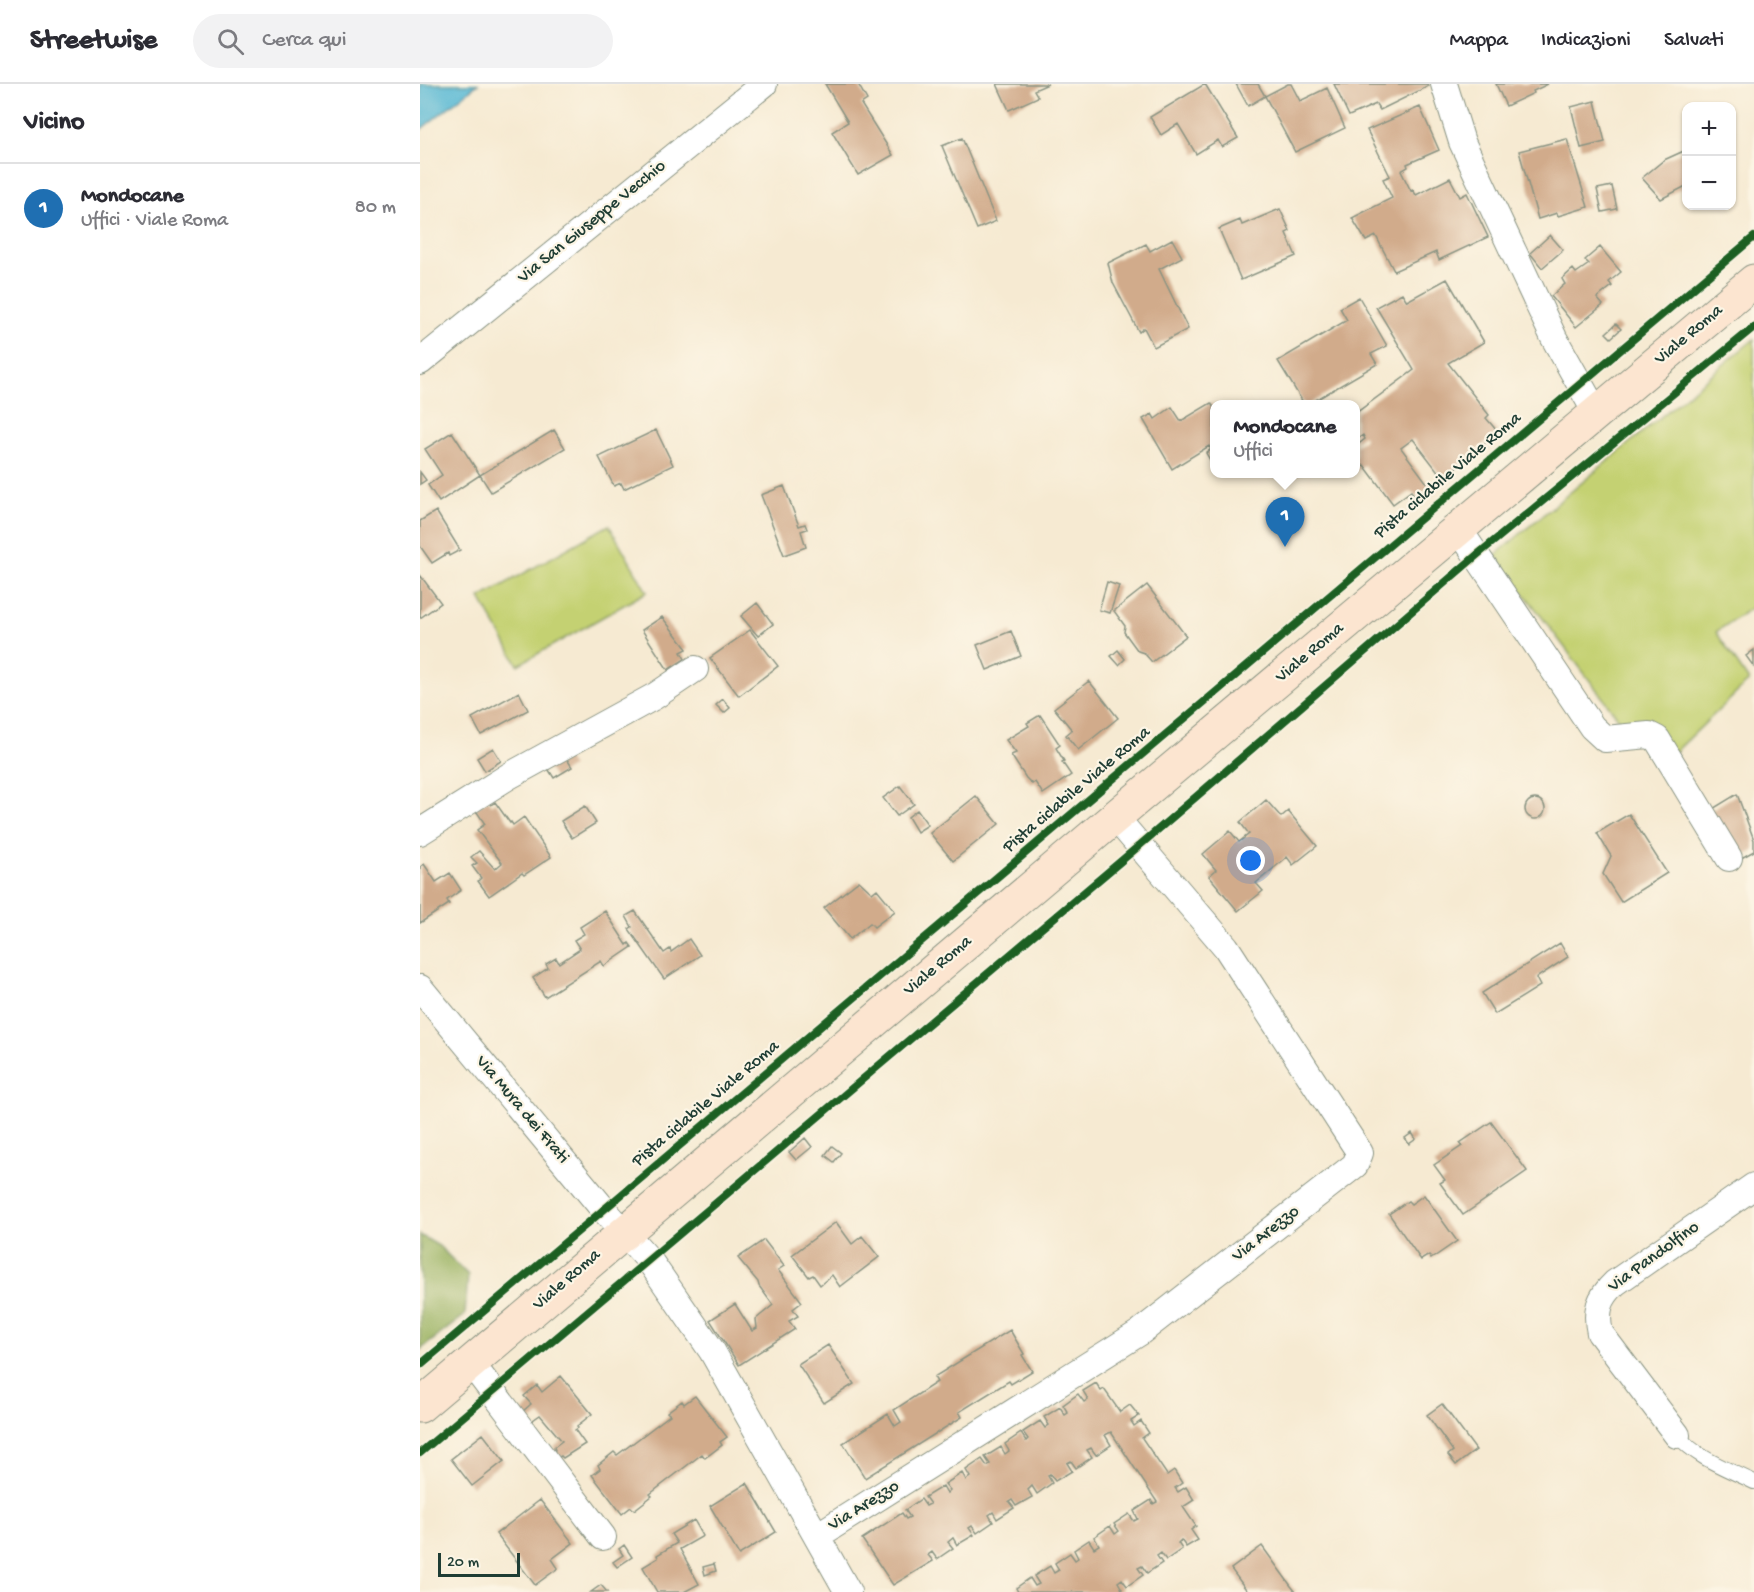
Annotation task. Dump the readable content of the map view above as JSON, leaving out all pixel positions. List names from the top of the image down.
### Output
{
  "streets": {
    "main road": ["Viale Roma"],
    "street": [
      "Via San Giuseppe Vecchio",
      "Via Mura dei Frati",
      "Via Arezzo",
      "Via Pandolfino"
    ],
    "cycle path": ["Pista ciclabile Viale Roma"]
  },
  "crossings": [
    ["Viale Roma", "Via Mura dei Frati"],
    ["Viale Roma", "Via Arezzo"],
    ["Via Mura dei Frati", "Via Arezzo"]
  ],
  "scale_bar": "20 m",
  "page": {
    "header": "Streetwise",
    "search": "Cerca qui",
    "nav": ["Mappa", "Indicazioni", "Salvati"],
    "heading": "Vicino",
    "map_buttons": ["+", "−"],
    "list": [
      {
        "mark": "1",
        "name": "Mondocane",
        "note": "Uffici · Viale Roma",
        "value": "80 m"
      }
    ],
    "popup": ["Mondocane", "Uffici"],
    "pins": "1",
    "scale": "20 m"
  }
}
